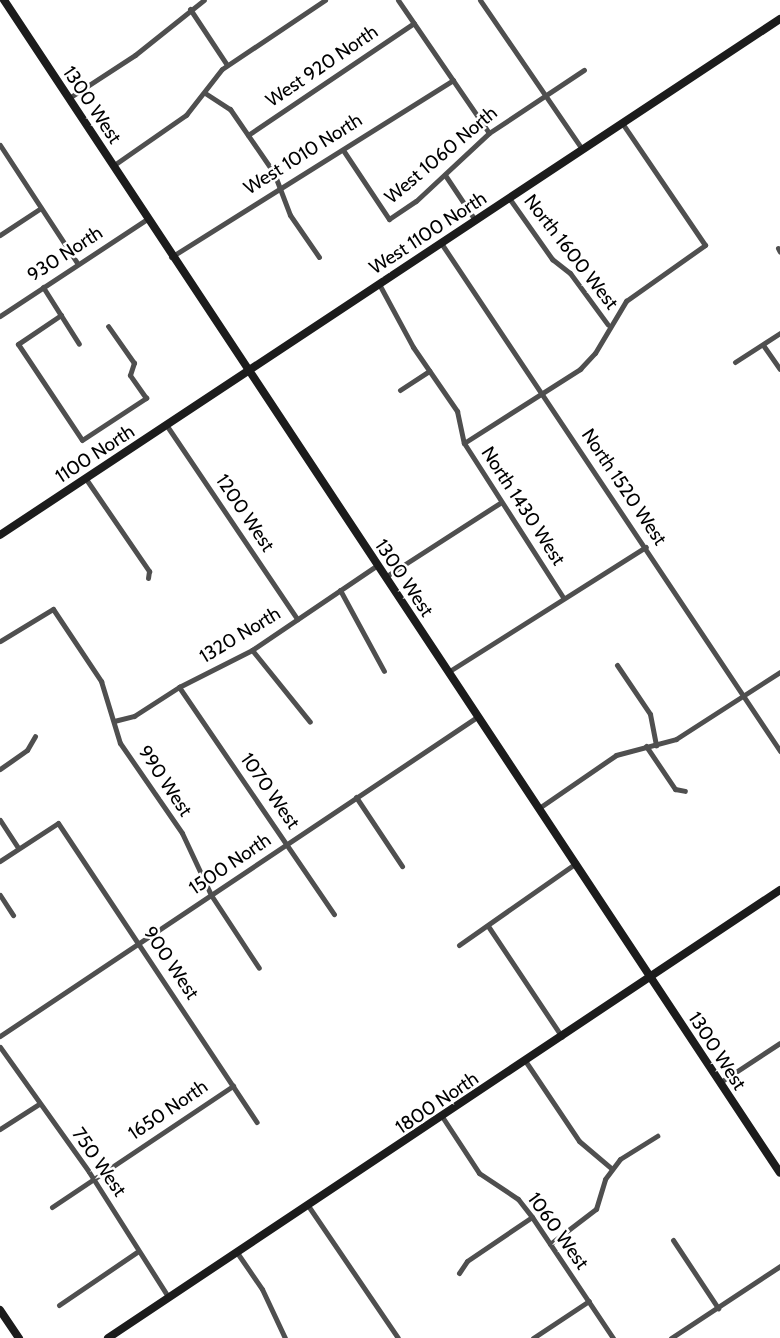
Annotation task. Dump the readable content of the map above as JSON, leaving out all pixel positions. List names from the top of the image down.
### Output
{
  "streets": {
    "street": [
      "West 920 North",
      "1300 West",
      "West 1010 North",
      "West 1060 North",
      "West 1100 North",
      "North 1600 West",
      "930 North",
      "1100 North",
      "North 1520 West",
      "North 1430 West",
      "1200 West",
      "1320 North",
      "990 West",
      "1070 West",
      "1500 North",
      "900 West",
      "1800 North",
      "1650 North",
      "750 West",
      "1060 West"
    ]
  },
  "crossings": [
    ["1300 West", "West 1010 North"],
    ["1300 West", "West 1100 North"],
    ["1300 West", "930 North"],
    ["1300 West", "1320 North"],
    ["1300 West", "1500 North"],
    ["1300 West", "1800 North"],
    ["West 1010 North", "West 1060 North"],
    ["West 1100 North", "North 1600 West"],
    ["West 1100 North", "1100 North"],
    ["West 1100 North", "North 1520 West"],
    ["West 1100 North", "North 1430 West"],
    ["1100 North", "1200 West"],
    ["1200 West", "1320 North"],
    ["1320 North", "990 West"],
    ["1320 North", "1070 West"],
    ["990 West", "1500 North"],
    ["1070 West", "1500 North"],
    ["1500 North", "900 West"],
    ["900 West", "1650 North"],
    ["1800 North", "750 West"],
    ["1800 North", "1060 West"],
    ["1650 North", "750 West"]
  ]
}
